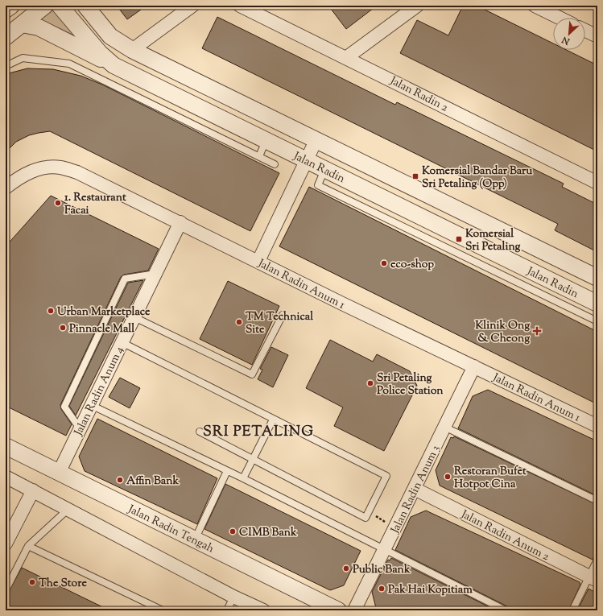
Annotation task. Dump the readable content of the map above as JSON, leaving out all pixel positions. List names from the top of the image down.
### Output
{
  "streets": {
    "street": [
      "Jalan Radin 2",
      "Jalan Radin",
      "Jalan Radin Anum 1",
      "Jalan Radin Anum 4",
      "Jalan Radin Anum 3",
      "Jalan Radin Tengah",
      "Jalan Radin Anum 2"
    ]
  },
  "crossings": [
    ["Jalan Radin Anum 1", "Jalan Radin Anum 4"],
    ["Jalan Radin Anum 1", "Jalan Radin Anum 3"],
    ["Jalan Radin Anum 4", "Jalan Radin Tengah"],
    ["Jalan Radin Anum 3", "Jalan Radin Anum 2"]
  ],
  "districts": ["SRI PETALING"],
  "places": {
    "transit": ["Komersial Bandar Baru Sri Petaling (Opp)", "Komersial Sri Petaling"],
    "other": [
      "1. Restaurant Facai",
      "eco-shop",
      "Urban Marketplace",
      "TM Technical Site",
      "Pinnacle Mall",
      "Sri Petaling Police Station",
      "Restoran Bufet Hotpot Cina",
      "Affin Bank",
      "CIMB Bank",
      "Public Bank",
      "The Store",
      "Pak Hai Kopitiam"
    ],
    "health": ["Klinik Ong & Cheong"]
  },
  "north": "bottom left"
}
